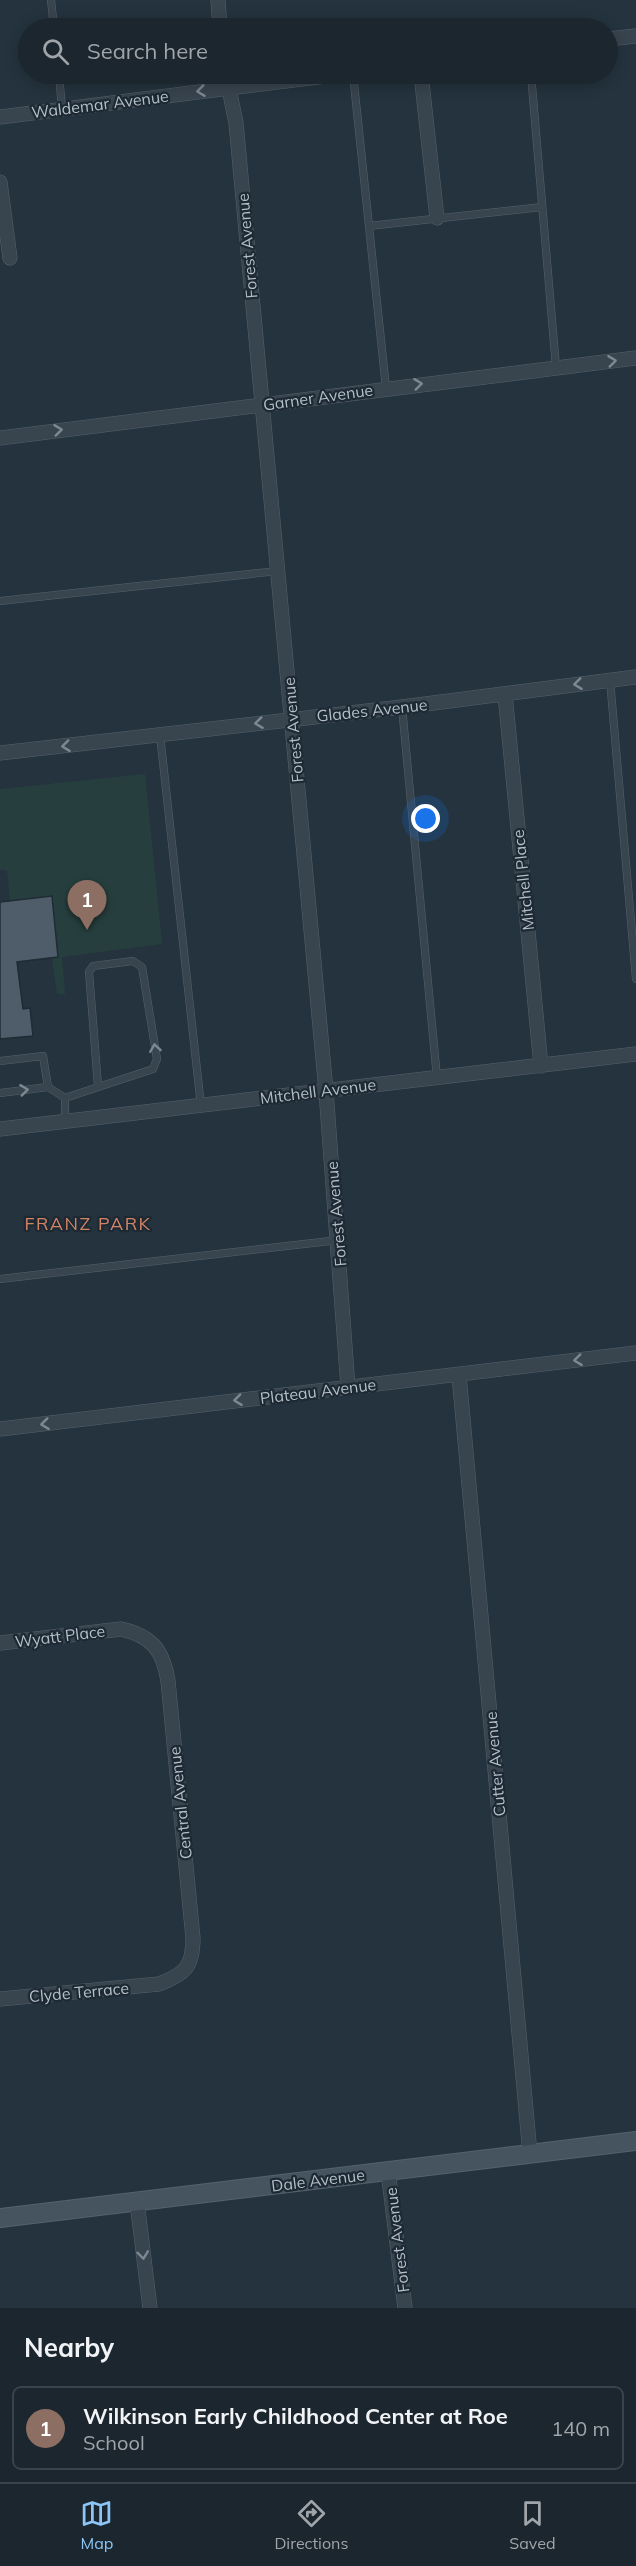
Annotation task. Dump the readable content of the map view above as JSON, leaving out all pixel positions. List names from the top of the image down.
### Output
{
  "streets": {
    "street": [
      "Waldemar Avenue",
      "Forest Avenue",
      "Garner Avenue",
      "Glades Avenue",
      "Mitchell Place",
      "Mitchell Avenue",
      "Plateau Avenue",
      "Wyatt Place",
      "Cutter Avenue",
      "Central Avenue",
      "Clyde Terrace",
      "Dale Avenue"
    ]
  },
  "crossings": [
    ["Waldemar Avenue", "Forest Avenue"],
    ["Forest Avenue", "Garner Avenue"],
    ["Forest Avenue", "Glades Avenue"],
    ["Forest Avenue", "Mitchell Avenue"],
    ["Forest Avenue", "Plateau Avenue"],
    ["Forest Avenue", "Dale Avenue"],
    ["Glades Avenue", "Mitchell Place"],
    ["Mitchell Place", "Mitchell Avenue"],
    ["Plateau Avenue", "Cutter Avenue"],
    ["Wyatt Place", "Central Avenue"],
    ["Cutter Avenue", "Dale Avenue"],
    ["Central Avenue", "Clyde Terrace"]
  ],
  "one_way": [
    "Waldemar Avenue",
    "Garner Avenue",
    "Glades Avenue",
    "Plateau Avenue"
  ],
  "districts": ["FRANZ PARK"],
  "page": {
    "search": "Search here",
    "pins": "1",
    "heading": "Nearby",
    "list": [
      {
        "mark": "1",
        "name": "Wilkinson Early Childhood Center at Roe",
        "note": "School",
        "value": "140 m"
      }
    ],
    "nav": ["Map", "Directions", "Saved"]
  }
}
